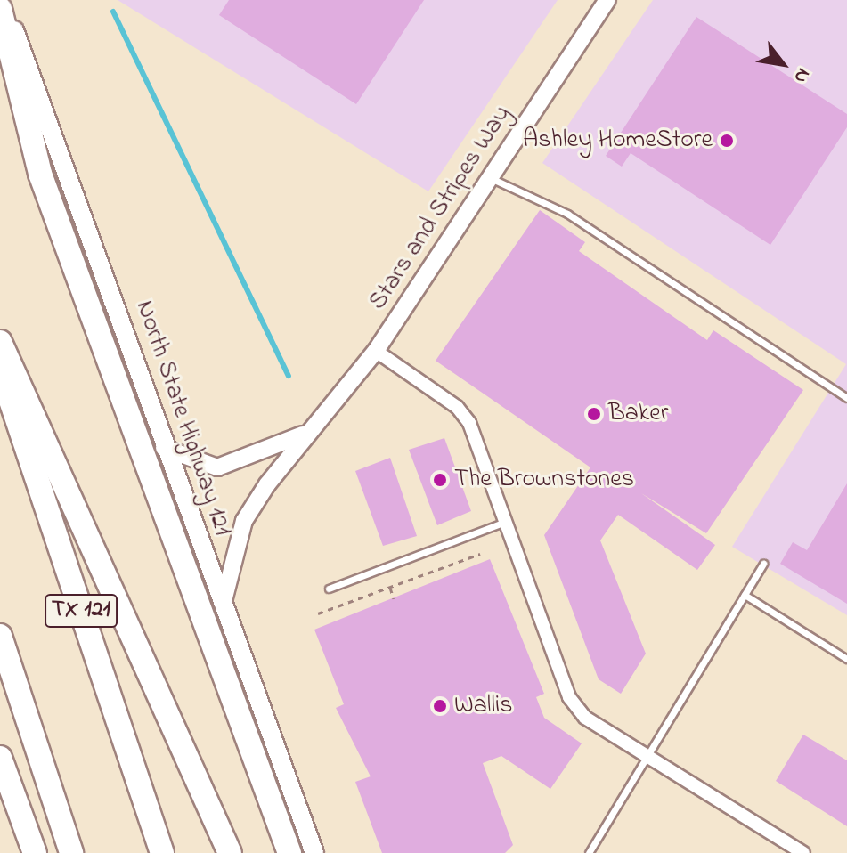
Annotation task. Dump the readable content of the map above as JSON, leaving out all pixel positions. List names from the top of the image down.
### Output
{
  "streets": {
    "highway": ["TX 121"],
    "main road": ["North State Highway 121"],
    "street": ["Stars and Stripes Way"]
  },
  "crossings": [
    ["Stars and Stripes Way", "North State Highway 121"]
  ],
  "places": [
    "Ashley HomeStore",
    "Baker",
    "The Brownstones",
    "Wallis"
  ],
  "north": "bottom right"
}
